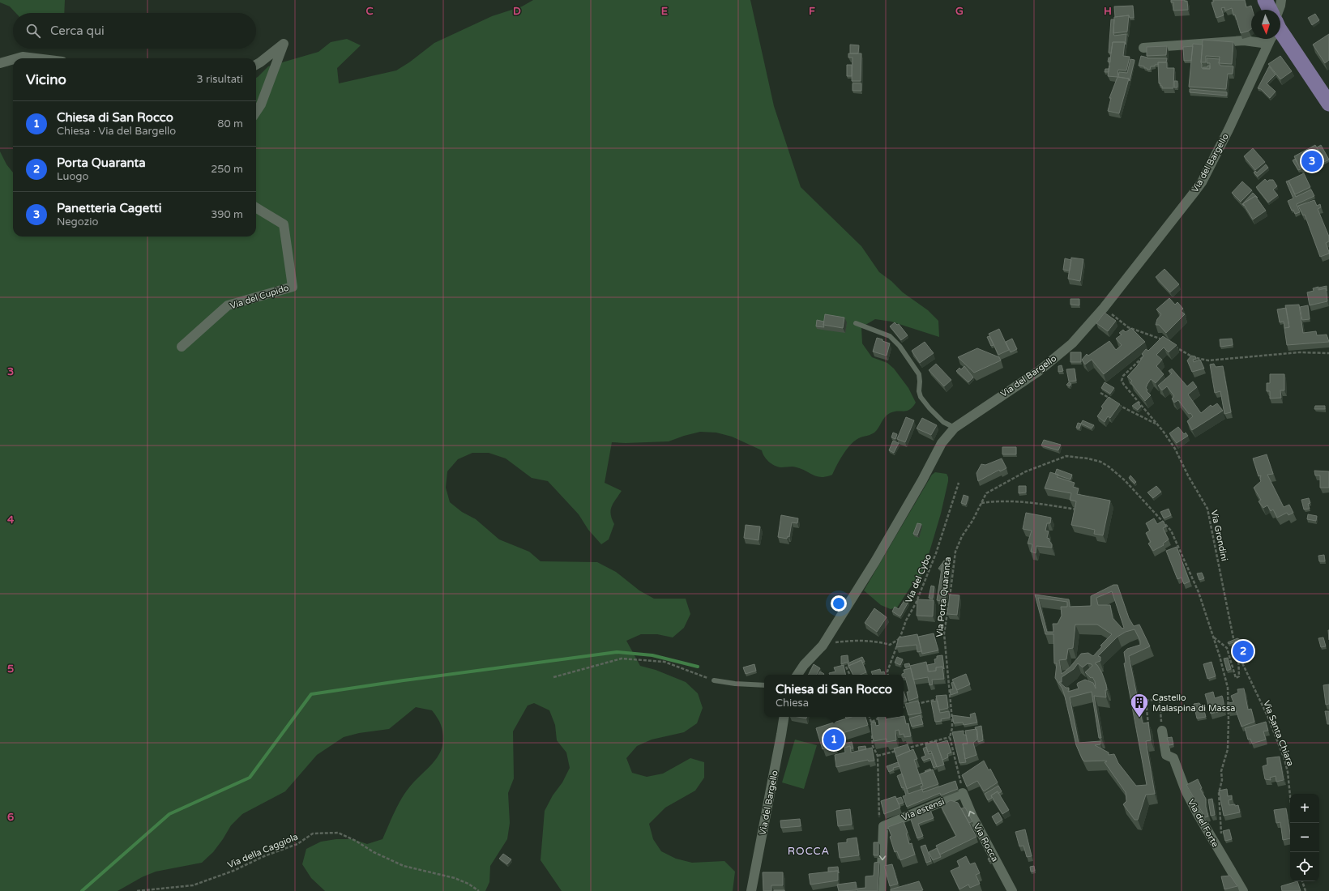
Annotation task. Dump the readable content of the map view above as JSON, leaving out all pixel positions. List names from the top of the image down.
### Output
{
  "streets": {
    "street": [
      "Via del Bargello",
      "Via del Cupido",
      "Via estensi",
      "Via del Forte",
      "Via Rocca"
    ],
    "path": [
      "Via Grondini",
      "Via del Cybo",
      "Via Porta Quaranta",
      "Via Santa Chiara",
      "Via della Caggiola"
    ]
  },
  "crossings": [
    ["Via Grondini", "Via Porta Quaranta"],
    ["Via Grondini", "Via Santa Chiara"],
    ["Via estensi", "Via Rocca"]
  ],
  "one_way": ["Via Rocca"],
  "districts": ["ROCCA"],
  "places": {
    "building": ["Castello Malaspina di Massa"]
  },
  "north": "bottom",
  "page": {
    "search": "Cerca qui",
    "heading": ["Vicino", "3 risultati"],
    "list": [
      {
        "mark": "1",
        "name": "Chiesa di San Rocco",
        "note": "Chiesa · Via del Bargello",
        "value": "80 m"
      },
      {
        "mark": "2",
        "name": "Porta Quaranta",
        "note": "Luogo",
        "value": "250 m"
      },
      {
        "mark": "3",
        "name": "Panetteria Cagetti",
        "note": "Negozio",
        "value": "390 m"
      }
    ],
    "pins": ["3", "2", "1"],
    "popup": ["Chiesa di San Rocco", "Chiesa"],
    "map_buttons": ["+", "−"]
  },
  "grid": {
    "columns": [
      "C",
      "D",
      "E",
      "F",
      "G",
      "H"
    ],
    "rows": [
      "3",
      "4",
      "5",
      "6"
    ]
  }
}
